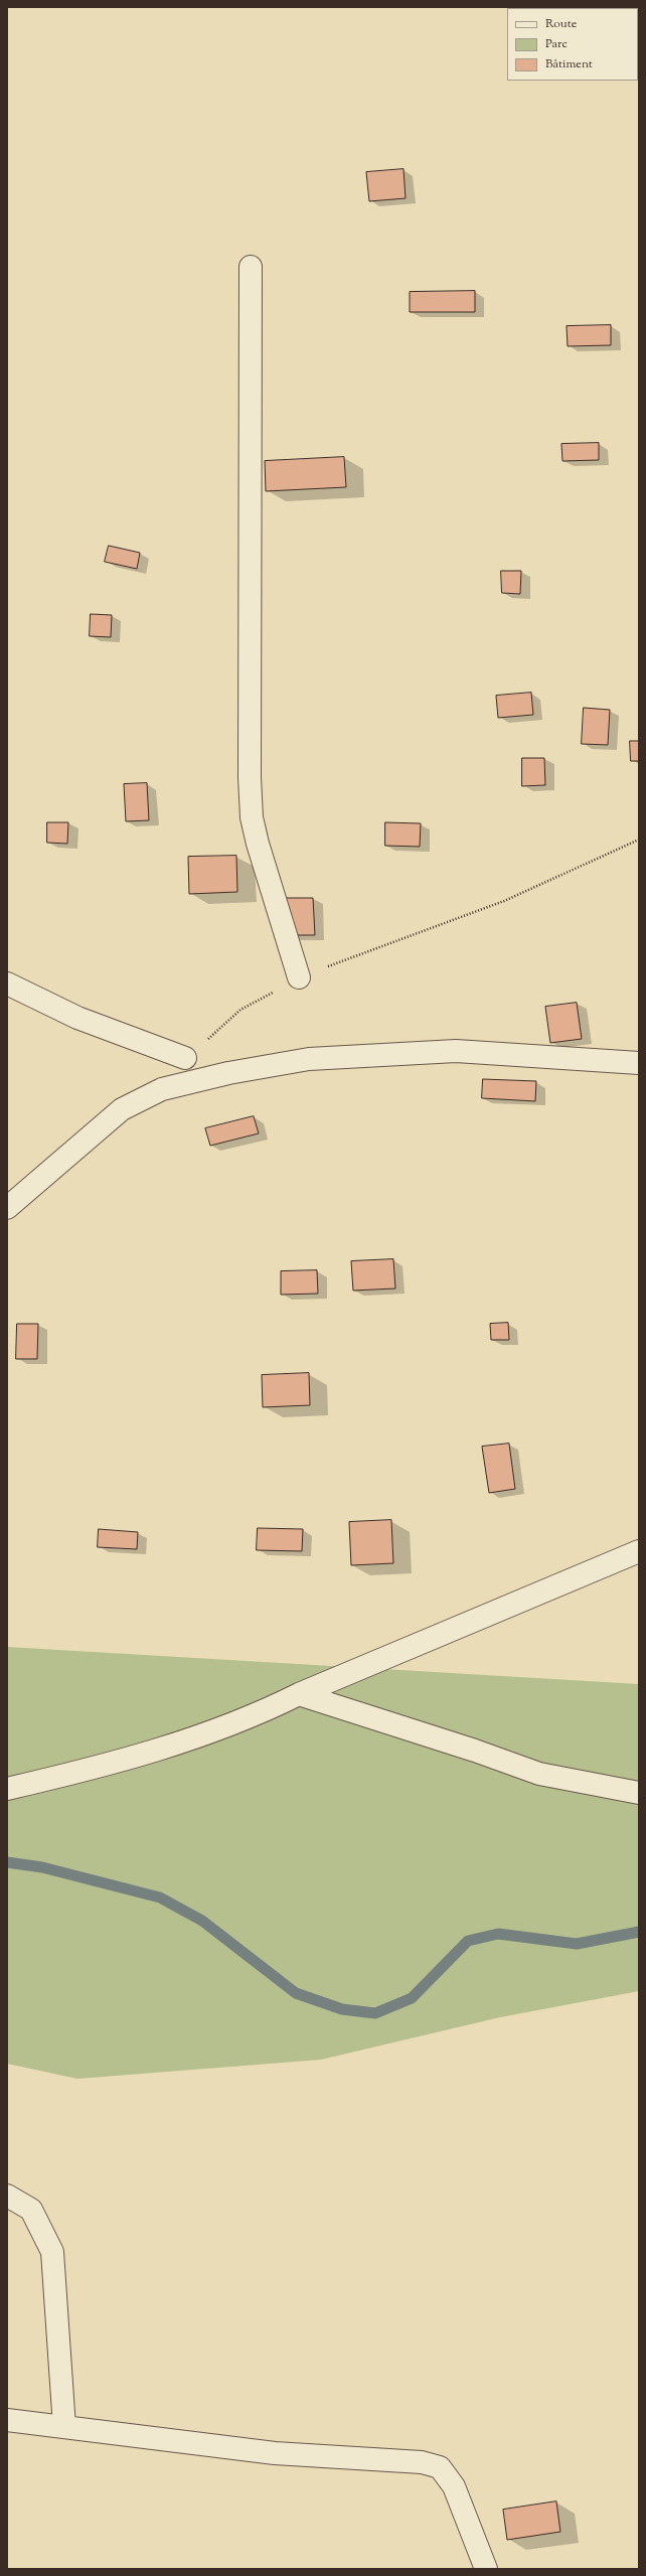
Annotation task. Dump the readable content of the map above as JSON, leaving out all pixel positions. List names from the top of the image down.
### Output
{
  "legend": ["Route", "Parc", "Bâtiment"]
}
